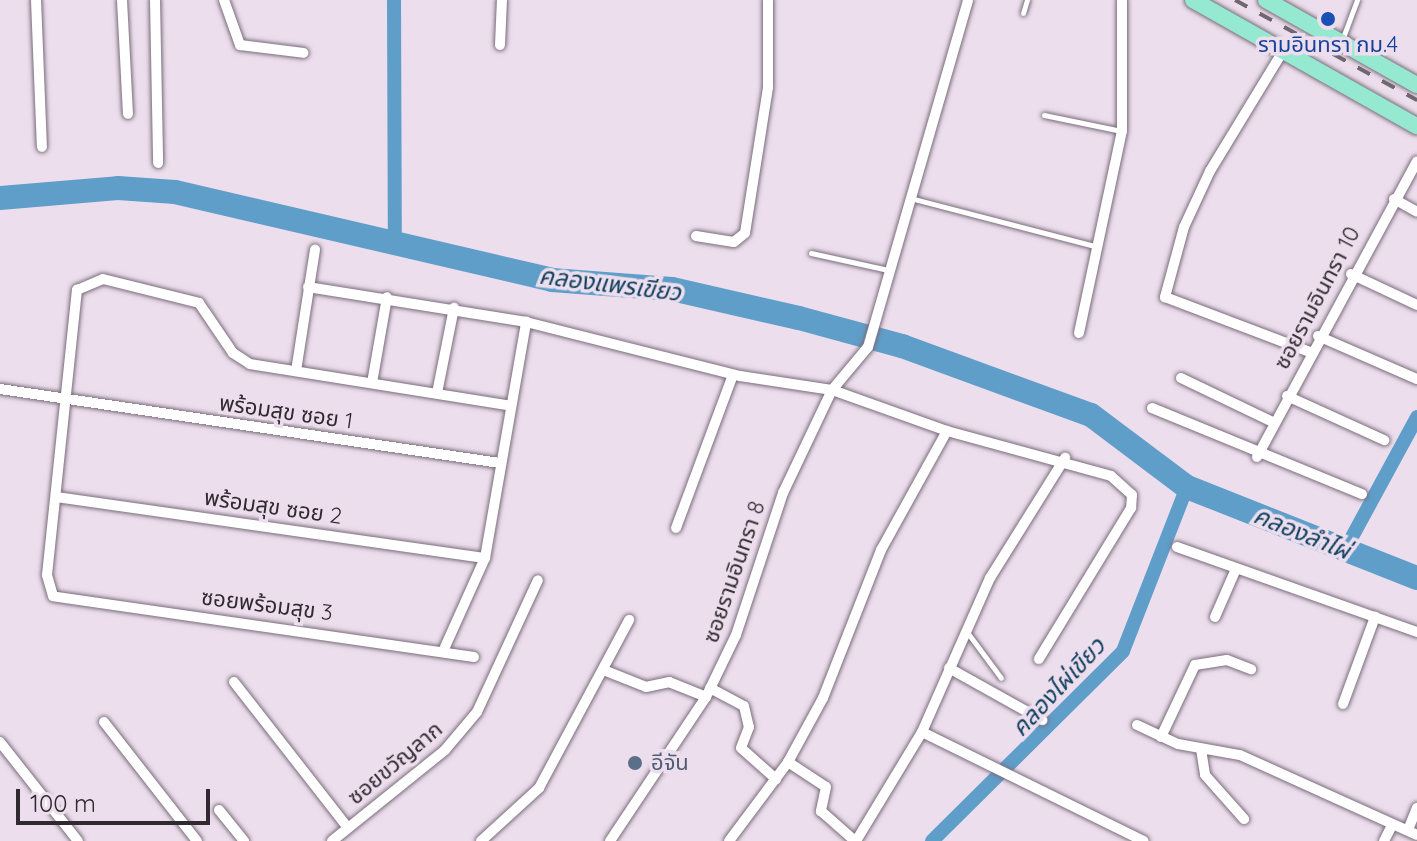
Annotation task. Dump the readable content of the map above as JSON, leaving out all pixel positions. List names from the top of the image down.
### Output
{
  "streets": {
    "street": [
      "ซอยรามอินทรา 10",
      "พร้อมสุข ซอย 1",
      "พร้อมสุข ซอย 2",
      "ซอยรามอินทรา 8",
      "ซอยพร้อมสุข 3",
      "ซอยขวัญลาก"
    ]
  },
  "crossings": [
    ["พร้อมสุข ซอย 2", "ซอยพร้อมสุข 3"]
  ],
  "water": ["คลองแพรเขียว", "คลองลำไผ่", "คลองไผ่เขียว"],
  "places": ["รามอินทรา กม.4", "อีจัน"],
  "scale_bar": "100 m"
}
